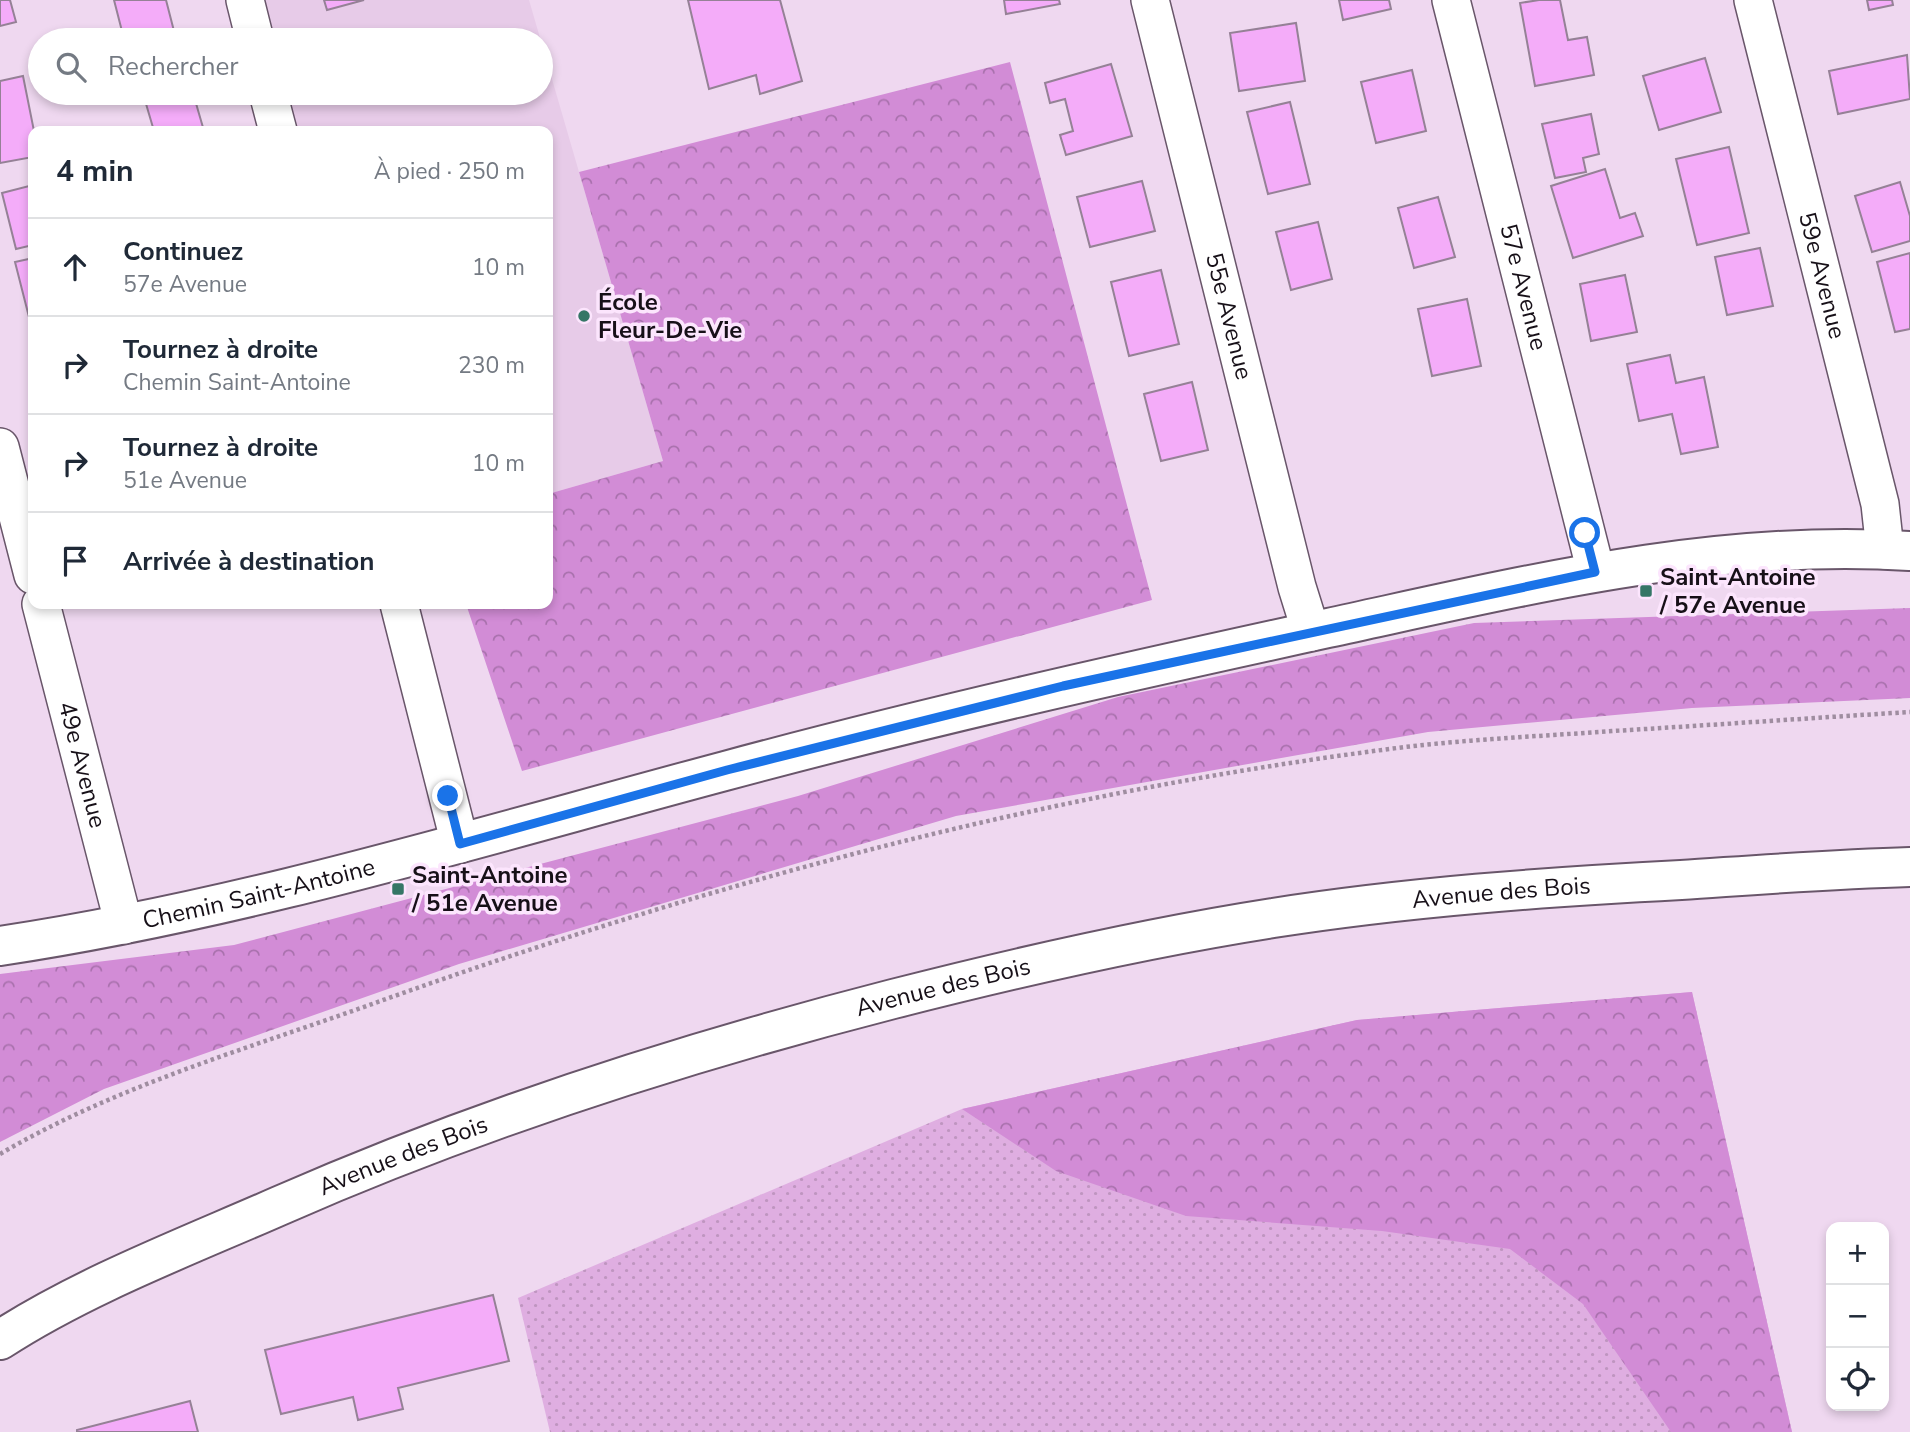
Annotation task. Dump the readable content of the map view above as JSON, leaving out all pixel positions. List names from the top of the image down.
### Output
{
  "streets": {
    "street": [
      "59e Avenue",
      "57e Avenue",
      "55e Avenue",
      "49e Avenue",
      "Chemin Saint-Antoine",
      "Avenue des Bois"
    ]
  },
  "crossings": [
    ["59e Avenue", "Chemin Saint-Antoine"],
    ["57e Avenue", "Chemin Saint-Antoine"],
    ["55e Avenue", "Chemin Saint-Antoine"],
    ["49e Avenue", "Chemin Saint-Antoine"]
  ],
  "places": {
    "other": ["École Fleur-De-Vie"],
    "transit": ["Saint-Antoine / 57e Avenue", "Saint-Antoine / 51e Avenue"]
  },
  "page": {
    "search": "Rechercher",
    "heading": ["4 min", "À pied · 250 m"],
    "list": [
      ["Continuez", "57e Avenue", "10 m"],
      ["Tournez à droite", "Chemin Saint-Antoine", "230 m"],
      ["Tournez à droite", "51e Avenue", "10 m"],
      "Arrivée à destination"
    ],
    "map_buttons": ["+", "−"]
  }
}
